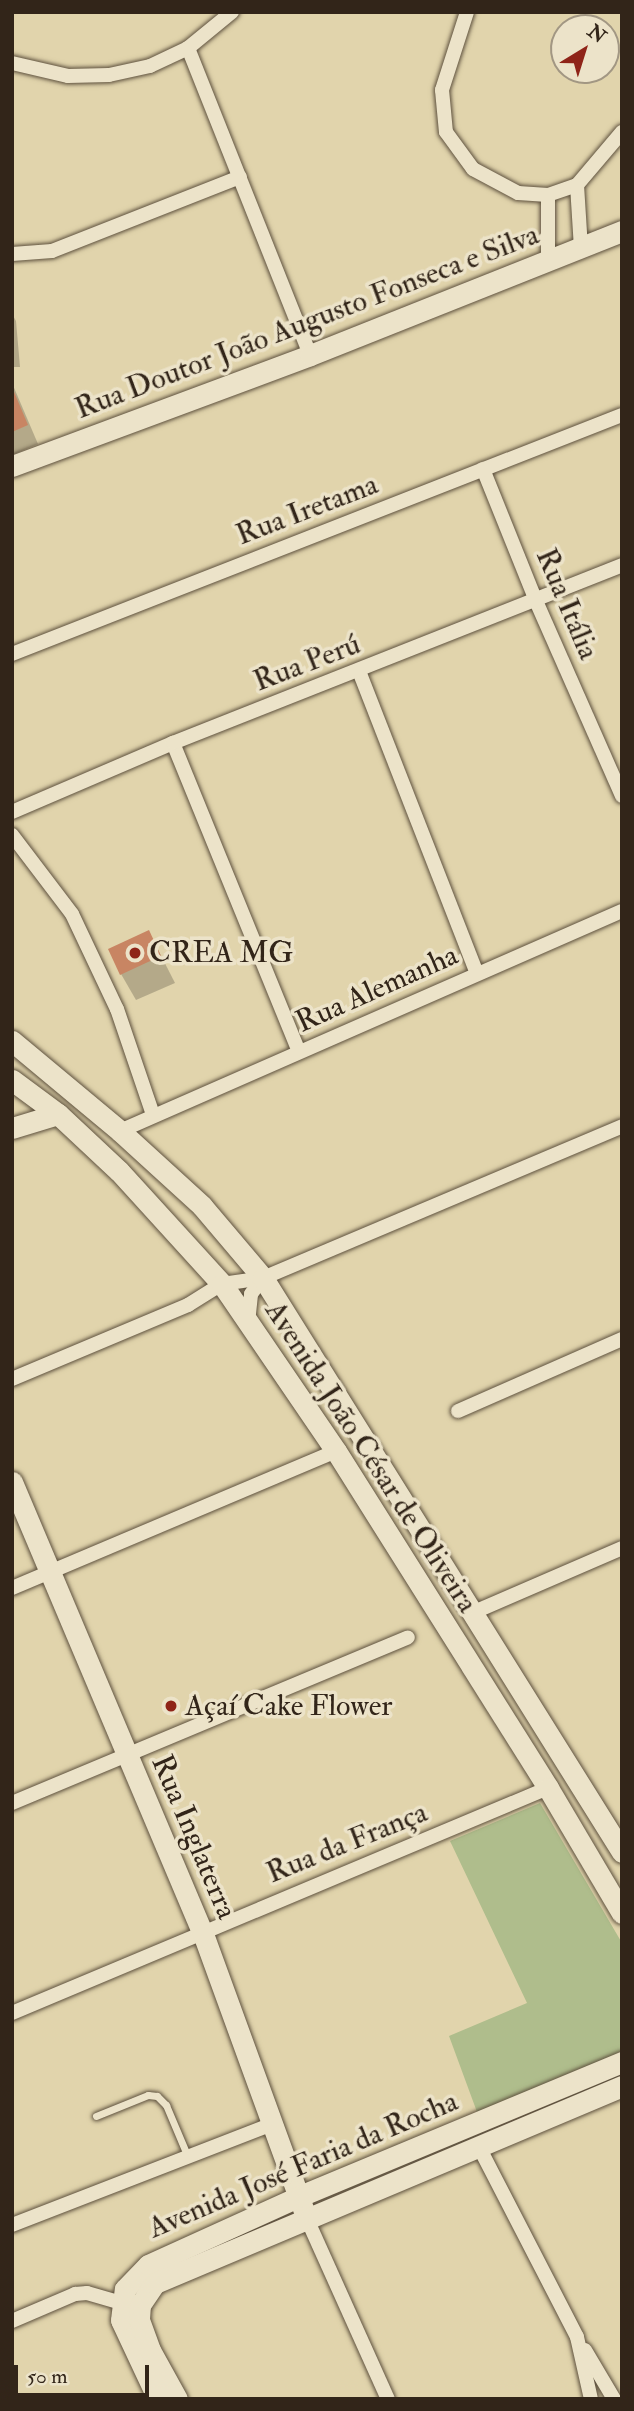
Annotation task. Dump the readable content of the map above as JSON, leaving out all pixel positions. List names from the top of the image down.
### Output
{
  "streets": {
    "street": [
      "Rua Doutor João Augusto Fonseca e Silva",
      "Rua Iretama",
      "Rua Itália",
      "Rua Perú",
      "Rua Alemanha",
      "Avenida João César de Oliveira",
      "Rua Inglaterra",
      "Rua da França",
      "Avenida José Faria da Rocha"
    ]
  },
  "crossings": [
    ["Rua Iretama", "Rua Itália"],
    ["Rua Itália", "Rua Perú"],
    ["Rua Alemanha", "Avenida João César de Oliveira"],
    ["Avenida João César de Oliveira", "Rua da França"],
    ["Rua Inglaterra", "Rua da França"],
    ["Rua Inglaterra", "Avenida José Faria da Rocha"]
  ],
  "places": ["CREA MG", "Açaí Cake Flower"],
  "scale_bar": "50 m",
  "north": "top right"
}
